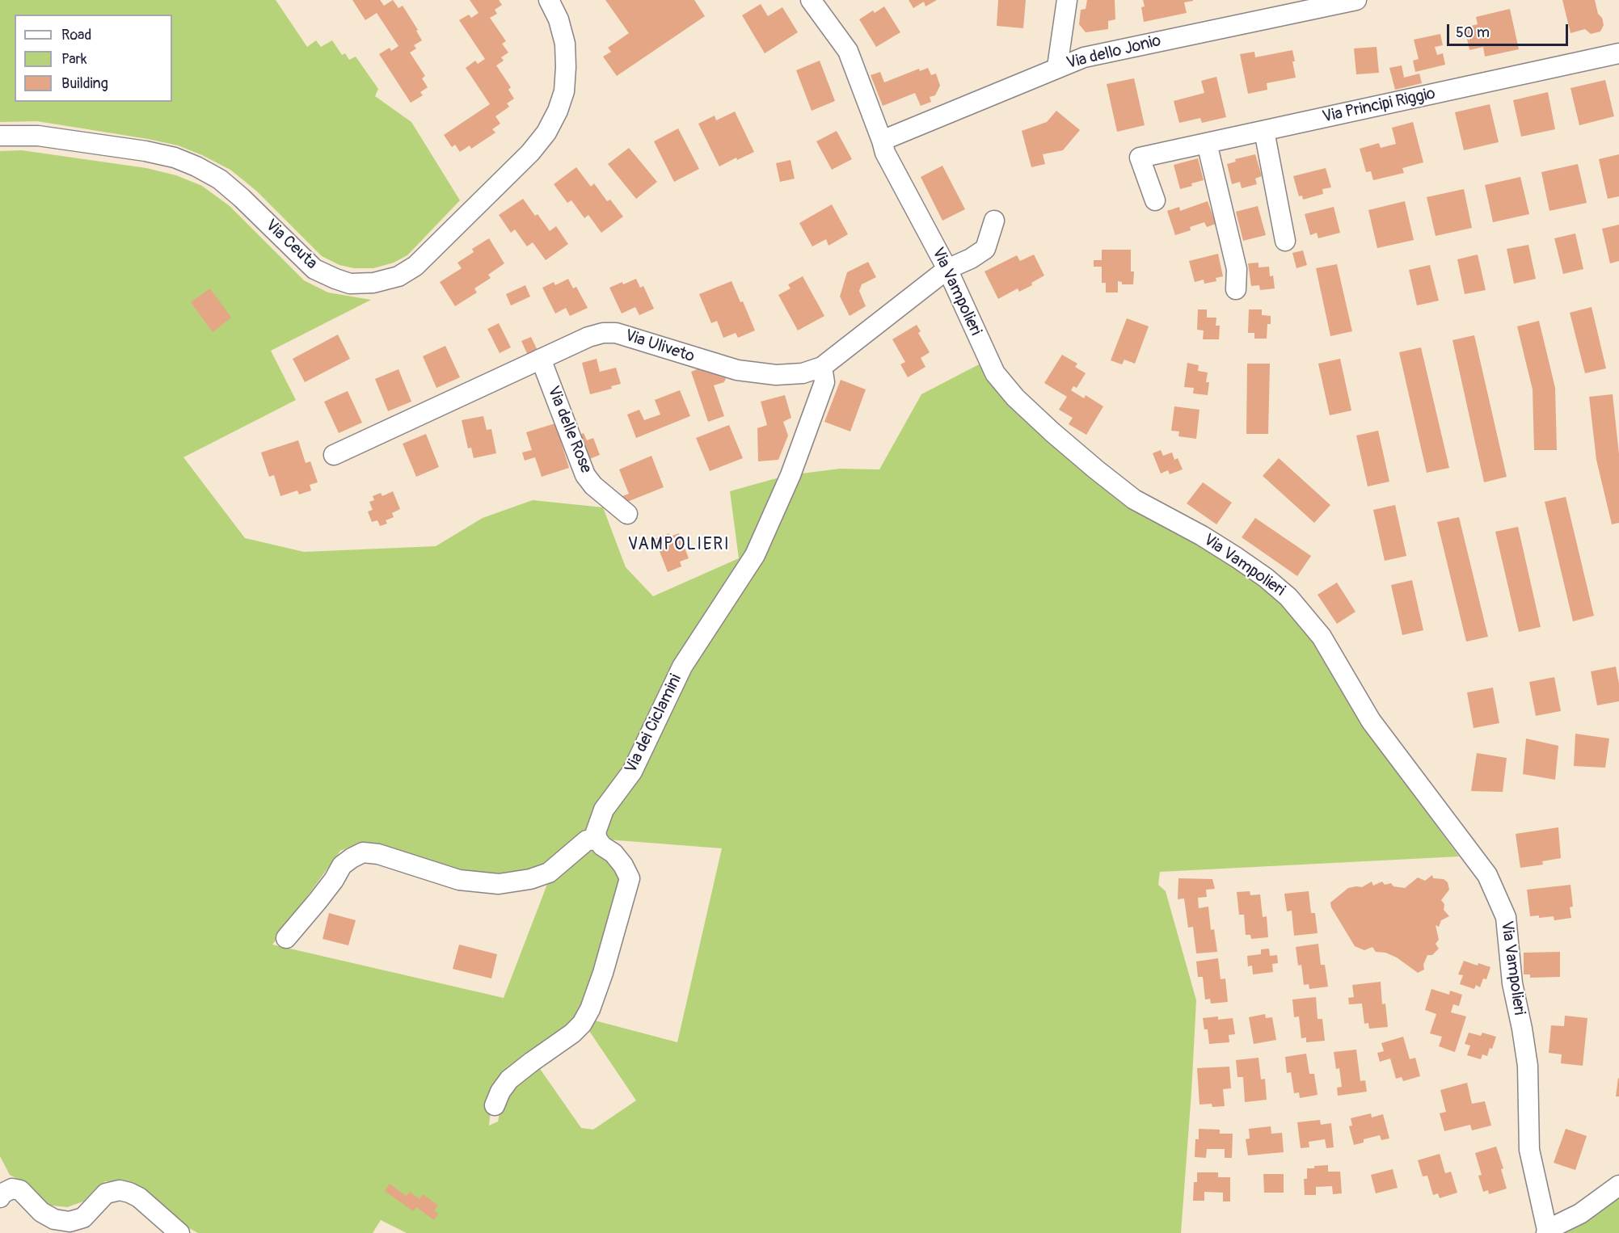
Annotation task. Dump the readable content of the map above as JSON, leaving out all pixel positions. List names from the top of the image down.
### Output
{
  "streets": {
    "street": [
      "Via dello Jonio",
      "Via Principi Riggio",
      "Via Ceuta",
      "Via Vampolieri",
      "Via Uliveto",
      "Via delle Rose",
      "Via dei Ciclamini"
    ]
  },
  "crossings": [
    ["Via dello Jonio", "Via Vampolieri"],
    ["Via Vampolieri", "Via Uliveto"],
    ["Via Uliveto", "Via delle Rose"],
    ["Via Uliveto", "Via dei Ciclamini"]
  ],
  "districts": ["VAMPOLIERI"],
  "legend": ["Road", "Park", "Building"],
  "scale_bar": "50 m"
}
